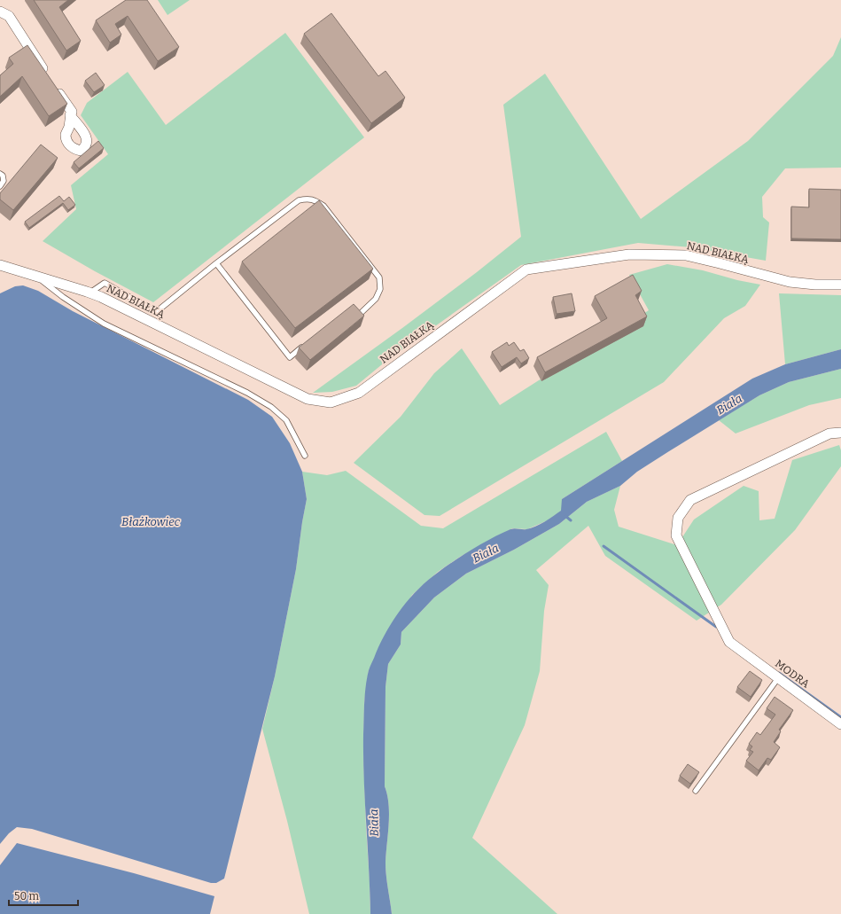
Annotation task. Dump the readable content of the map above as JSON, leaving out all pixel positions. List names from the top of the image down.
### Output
{
  "streets": {
    "street": ["NAD BIAŁKĄ", "MODRA"]
  },
  "water": ["Biała", "Błażkowiec"],
  "scale_bar": "50 m"
}
